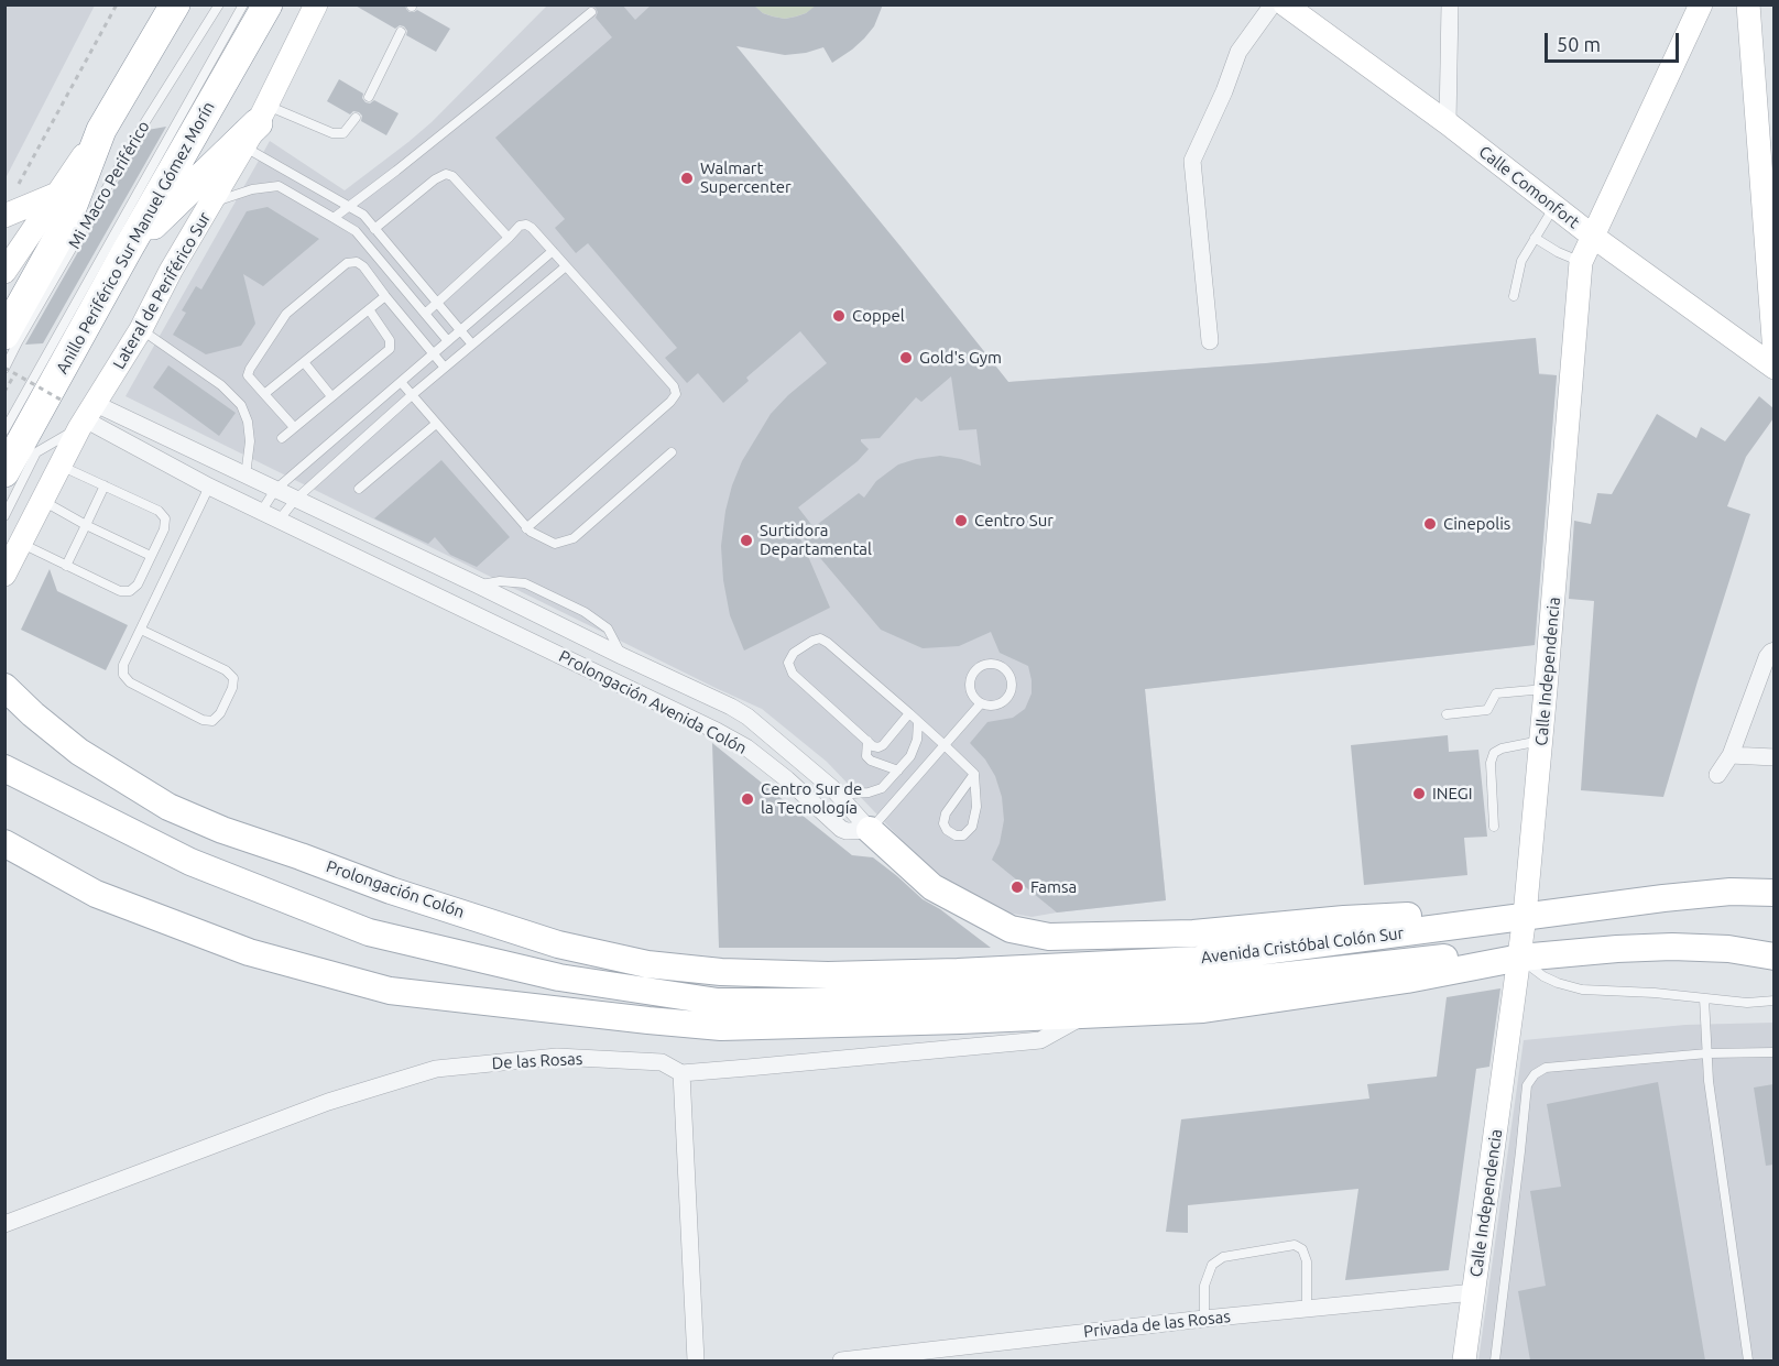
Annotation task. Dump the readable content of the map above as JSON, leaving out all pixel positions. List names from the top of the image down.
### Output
{
  "streets": {
    "highway": ["Anillo Periférico Sur Manuel Gómez Morín"],
    "main road": ["Prolongación Colón", "Avenida Cristóbal Colón Sur"],
    "street": [
      "Calle Comonfort",
      "Lateral de Periférico Sur",
      "Calle Independencia",
      "Prolongación Avenida Colón",
      "De las Rosas",
      "Privada de las Rosas"
    ],
    "lane": ["Mi Macro Periférico"]
  },
  "crossings": [
    ["Calle Comonfort", "Calle Independencia"],
    ["Lateral de Periférico Sur", "Prolongación Avenida Colón"],
    ["Calle Independencia", "Avenida Cristóbal Colón Sur"],
    ["Calle Independencia", "Privada de las Rosas"],
    ["Prolongación Colón", "Avenida Cristóbal Colón Sur"]
  ],
  "places": [
    "Walmart Supercenter",
    "Coppel",
    "Gold's Gym",
    "Centro Sur",
    "Cinepolis",
    "Surtidora Departamental",
    "INEGI",
    "Centro Sur de la Tecnología",
    "Famsa"
  ],
  "scale_bar": "50 m"
}
